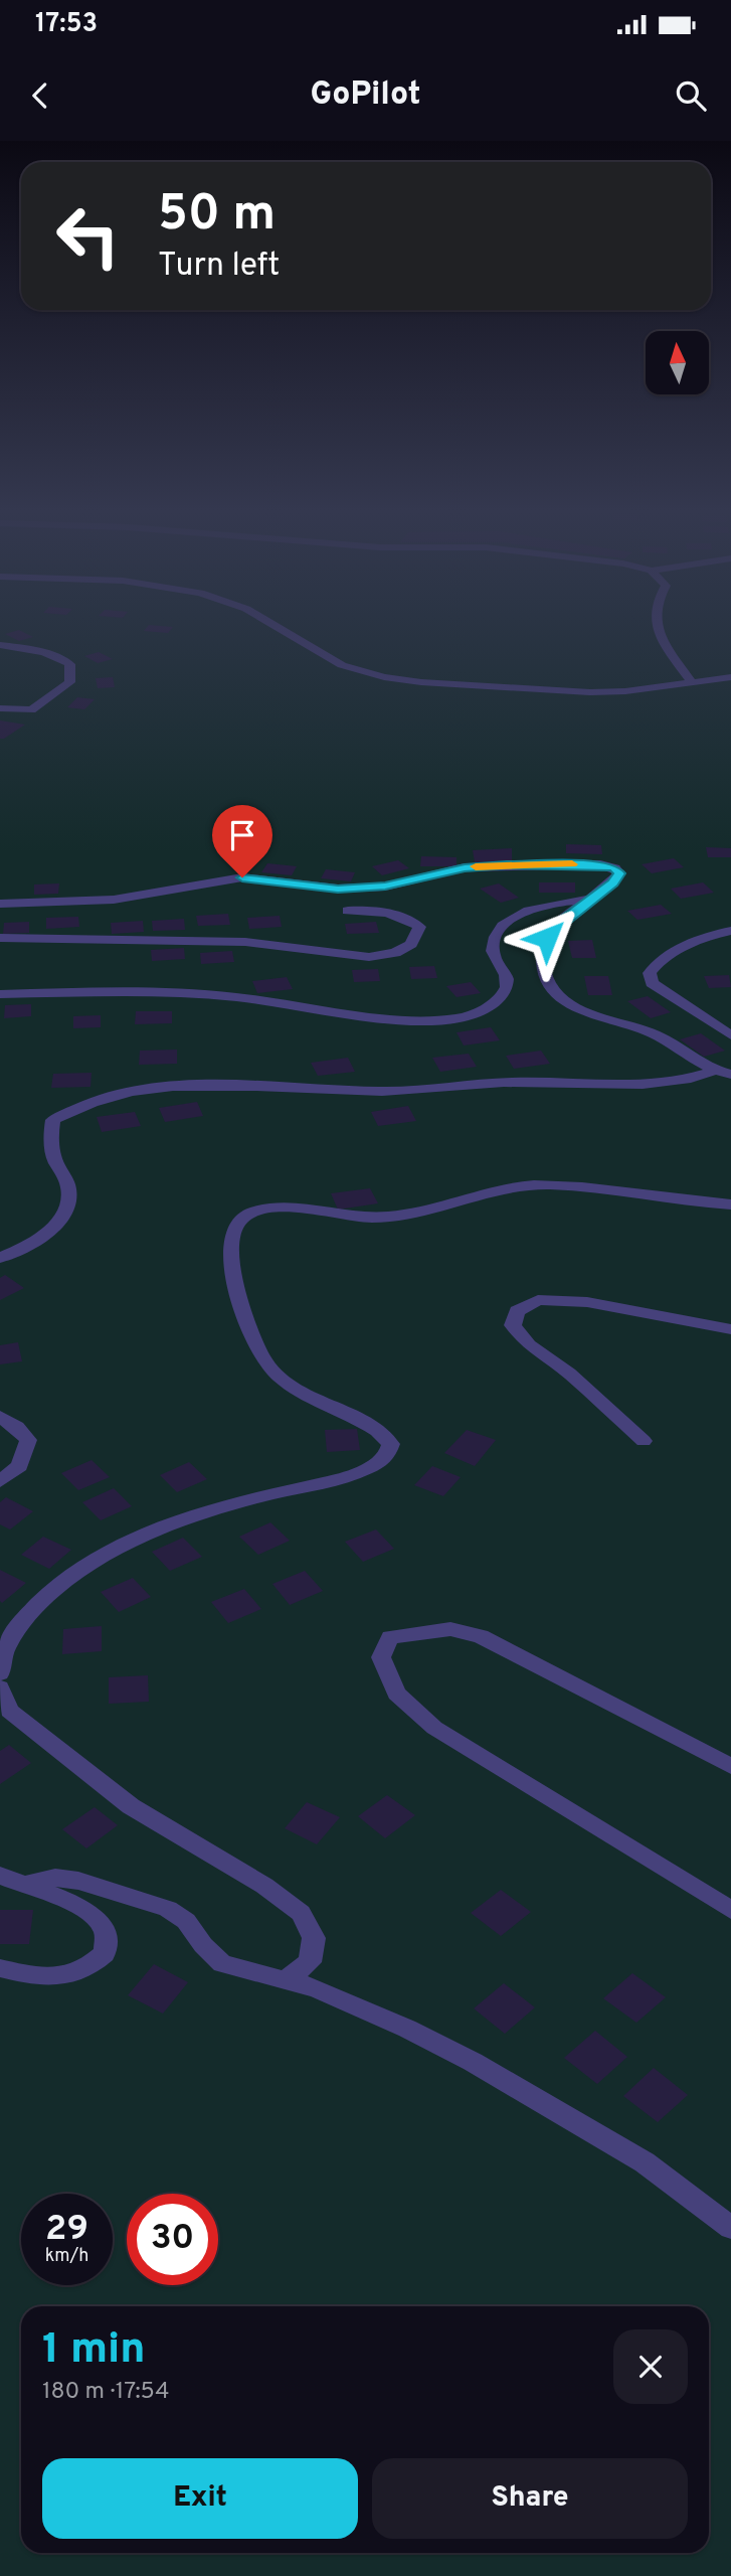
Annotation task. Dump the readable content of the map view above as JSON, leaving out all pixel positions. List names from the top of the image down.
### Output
{
  "north": "top",
  "page": {
    "status": "17:53",
    "header": "GoPilot",
    "turn": ["50 m", "Turn left"],
    "speed": "29 km/h",
    "limit": "30",
    "heading": ["1 min", "180 m · 17:54"],
    "buttons": ["Exit", "Share"]
  }
}
